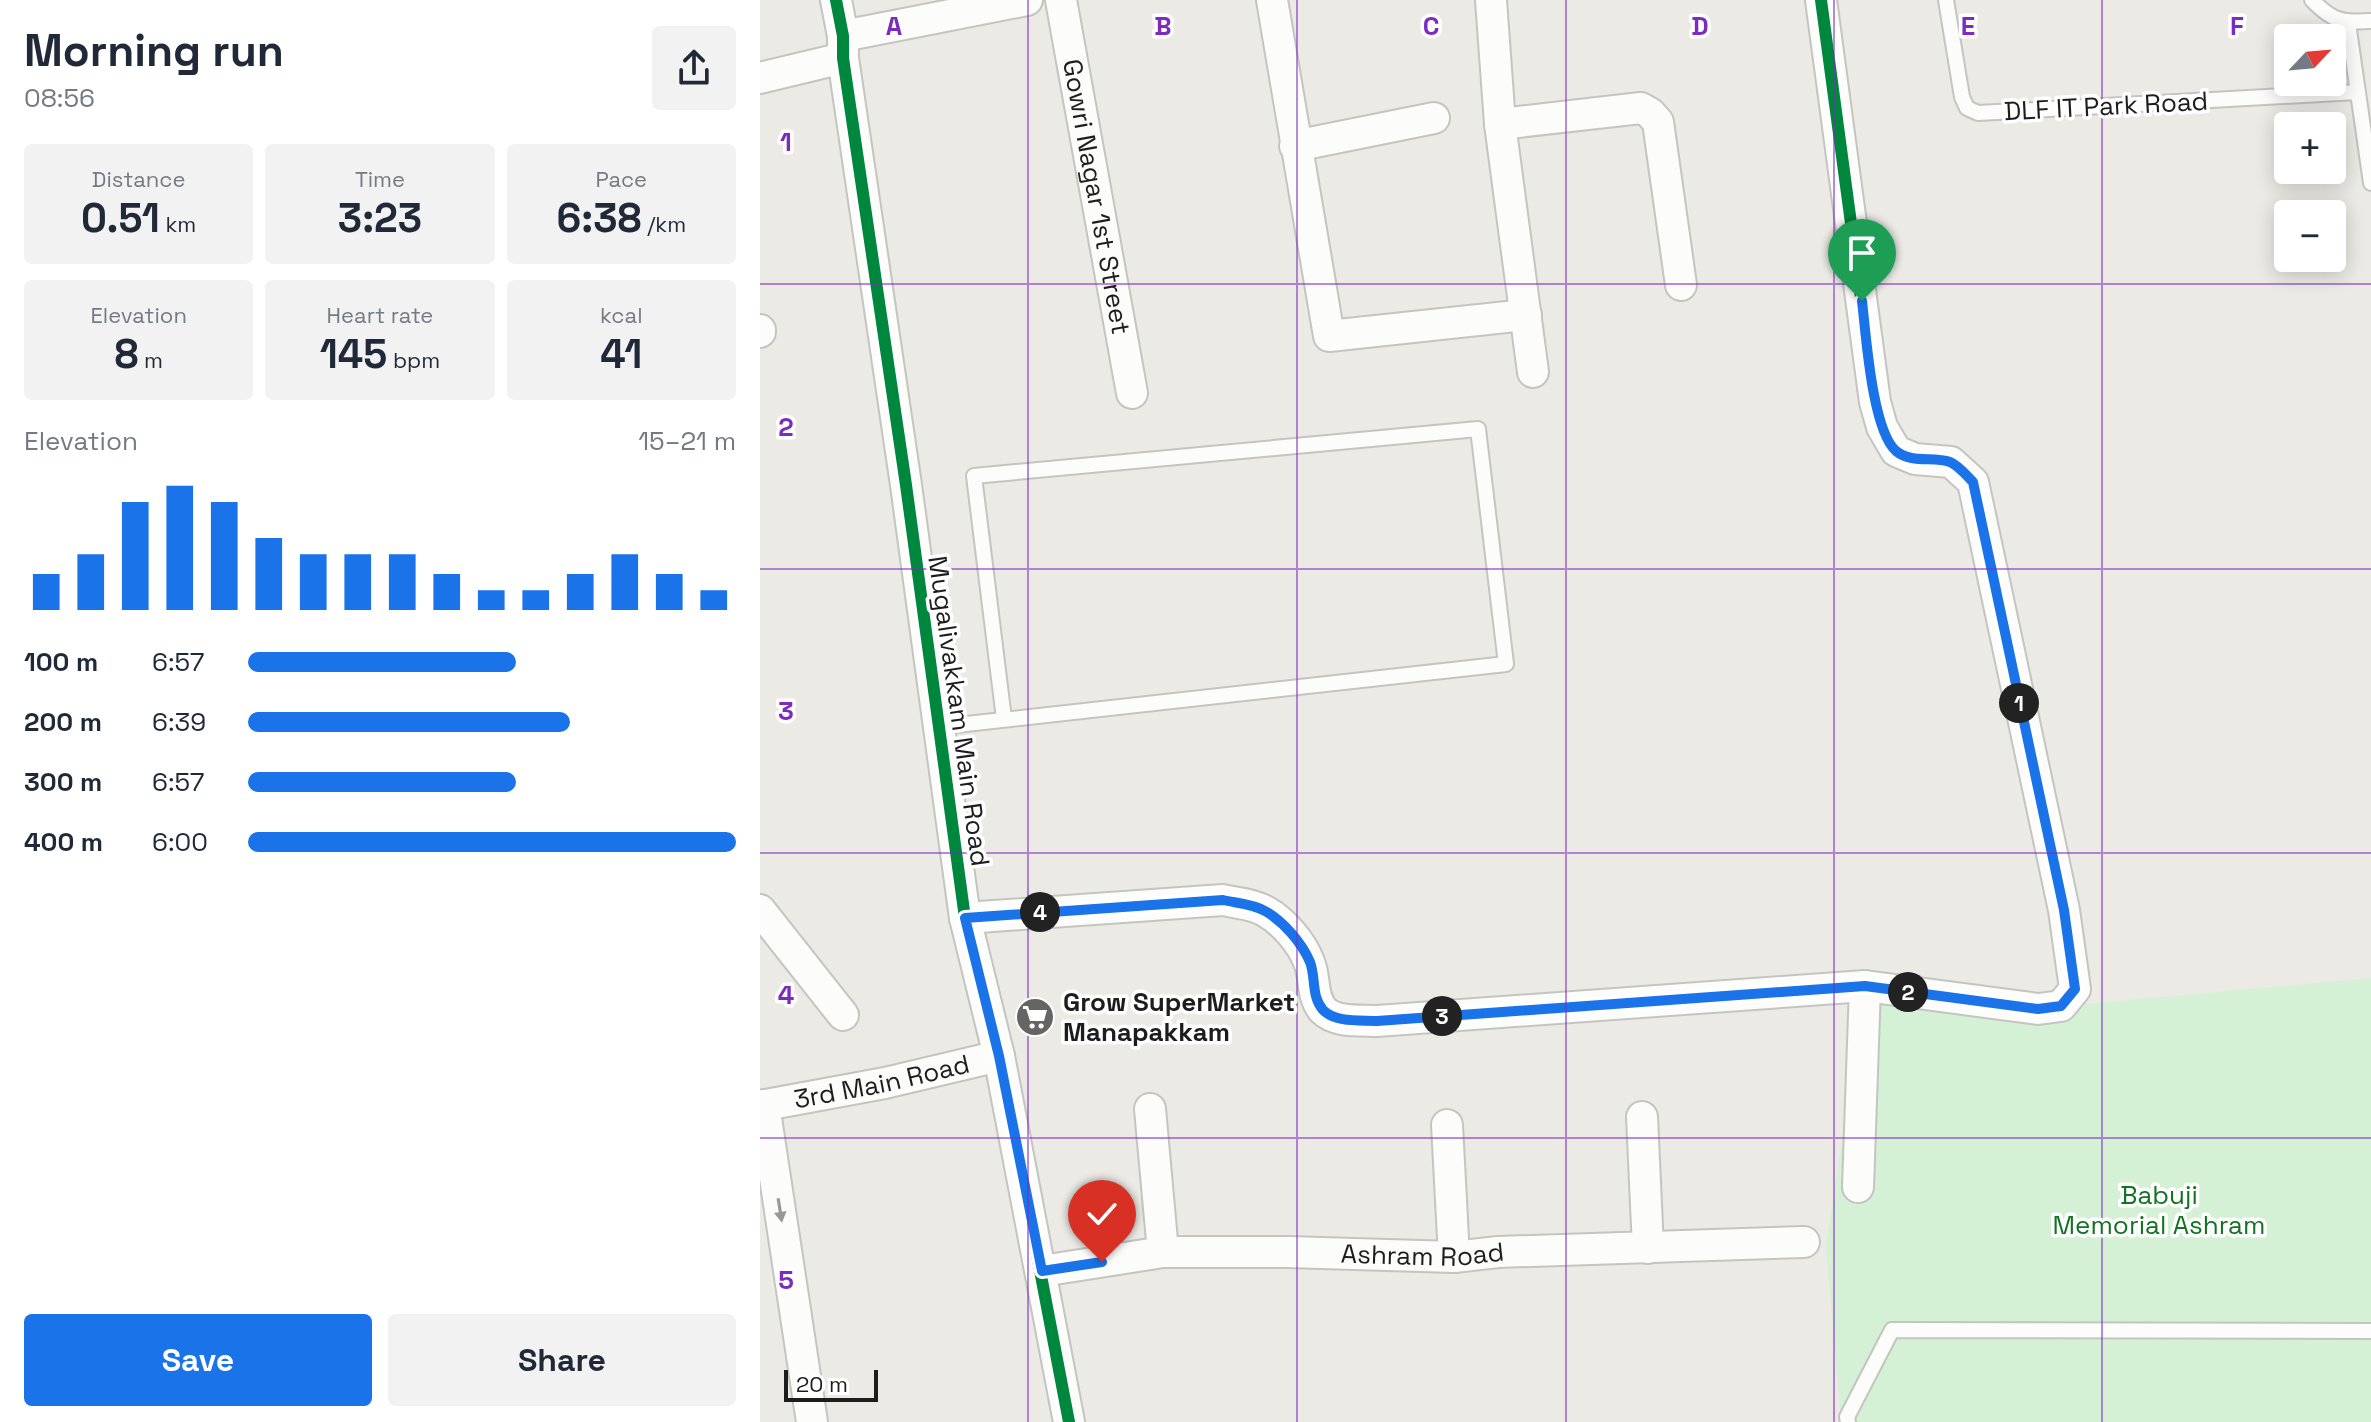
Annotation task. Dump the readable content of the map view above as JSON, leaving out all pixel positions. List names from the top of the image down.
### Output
{
  "streets": {
    "street": [
      "Gowri Nagar 1st Street",
      "Mugalivakkam Main Road",
      "3rd Main Road",
      "Ashram Road"
    ],
    "lane": ["DLF IT Park Road"]
  },
  "crossings": [
    ["Mugalivakkam Main Road", "3rd Main Road"],
    ["Mugalivakkam Main Road", "Ashram Road"]
  ],
  "one_way": ["3rd Main Road"],
  "parks": ["Babuji Memorial Ashram"],
  "places": {
    "supermarket": ["Grow SuperMarket Manapakkam"]
  },
  "scale_bar": "20 m",
  "north": "top right",
  "page": {
    "heading": ["Morning run", "08:56"],
    "map_buttons": ["+", "−"],
    "stats": [
      ["Distance", "0.51 km"],
      ["Time", "3:23"],
      ["Pace", "6:38 /km"],
      ["Elevation", "8 m"],
      ["Heart rate", "145 bpm"],
      ["kcal", "41"]
    ],
    "chart": ["Elevation", "15–21 m"],
    "list": [
      {
        "name": "100 m",
        "note": "6:57"
      },
      {
        "name": "200 m",
        "note": "6:39"
      },
      {
        "name": "300 m",
        "note": "6:57"
      },
      {
        "name": "400 m",
        "note": "6:00"
      }
    ],
    "pins": [
      "1",
      "4",
      "2",
      "3"
    ],
    "buttons": ["Save", "Share"],
    "scale": "20 m"
  },
  "grid": {
    "columns": [
      "A",
      "B",
      "C",
      "D",
      "E",
      "F"
    ],
    "rows": [
      "1",
      "2",
      "3",
      "4",
      "5"
    ]
  }
}
